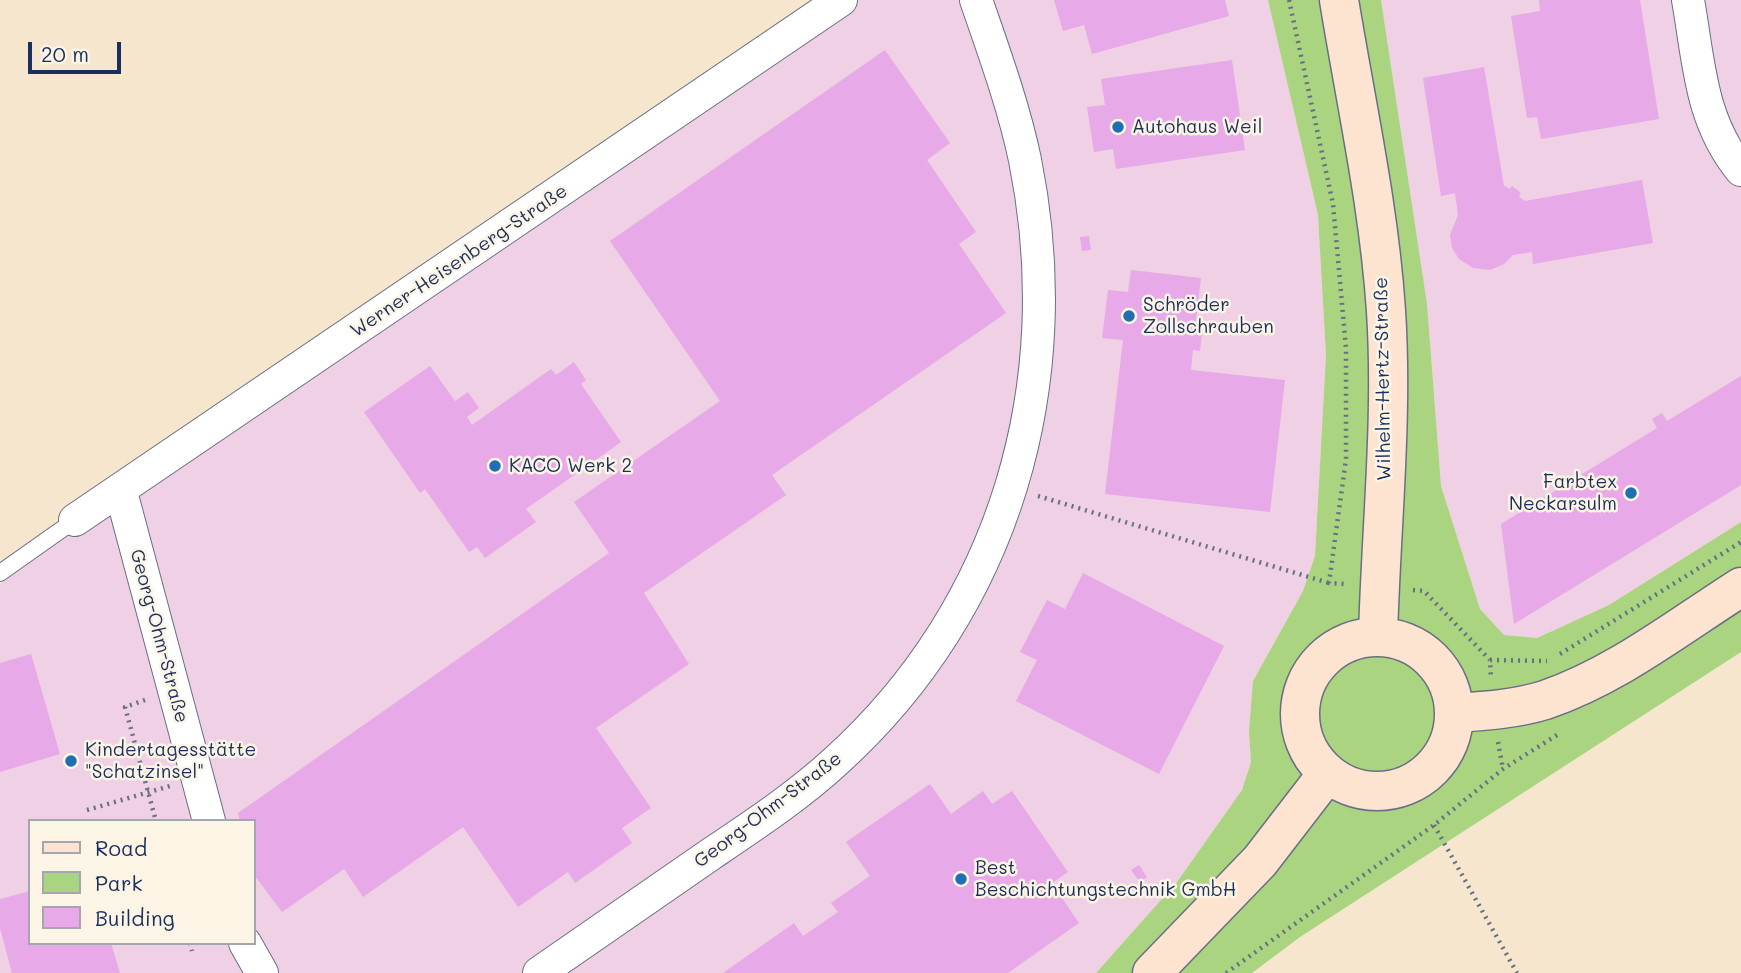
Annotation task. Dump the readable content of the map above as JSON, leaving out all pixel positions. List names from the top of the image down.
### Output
{
  "streets": {
    "main road": ["Wilhelm-Hertz-Straße"],
    "street": ["Werner-Heisenberg-Straße", "Georg-Ohm-Straße"]
  },
  "crossings": [
    ["Werner-Heisenberg-Straße", "Georg-Ohm-Straße"]
  ],
  "places": [
    "Autohaus Weil",
    "Schröder Zollschrauben",
    "KACO Werk 2",
    "Farbtex Neckarsulm",
    "Kindertagesstätte \"Schatzinsel\"",
    "Best Beschichtungstechnik GmbH"
  ],
  "legend": ["Road", "Park", "Building"],
  "scale_bar": "20 m"
}
